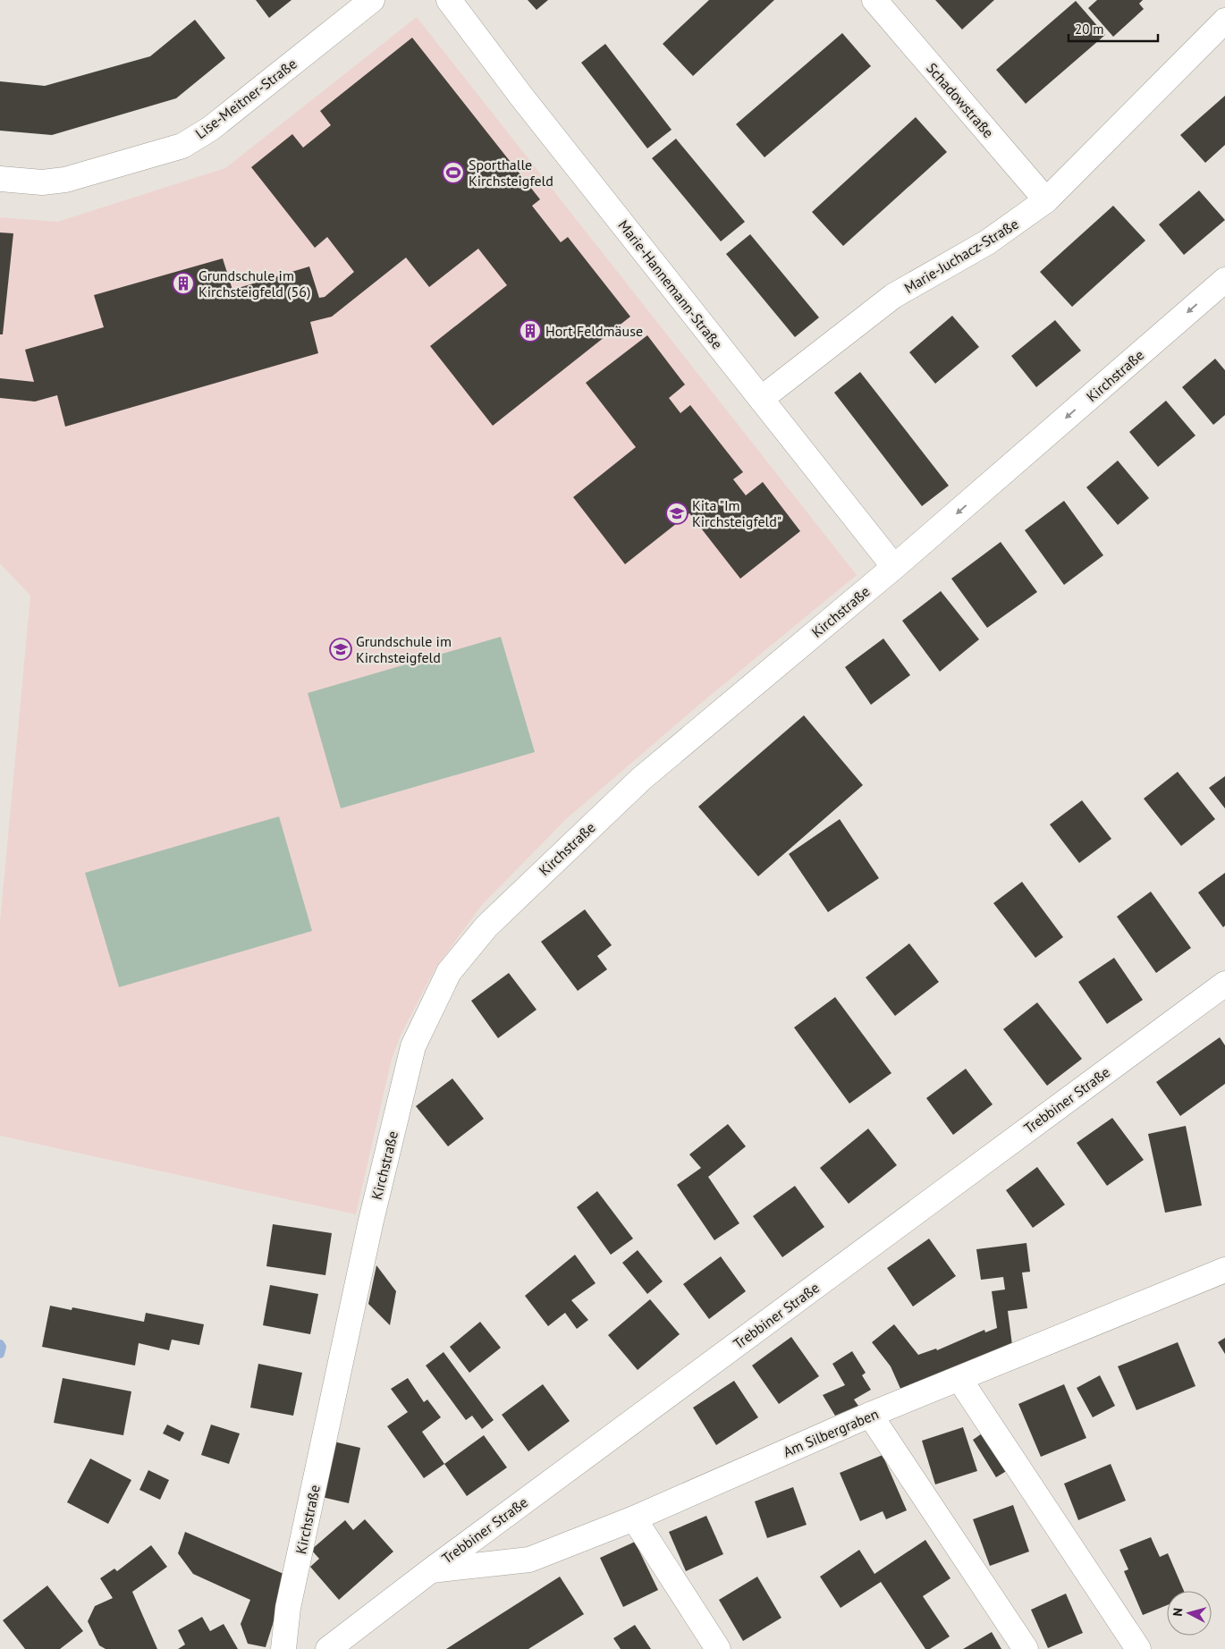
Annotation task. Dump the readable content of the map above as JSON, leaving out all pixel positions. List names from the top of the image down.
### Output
{
  "streets": {
    "street": [
      "Lise-Meitner-Straße",
      "Schadowstraße",
      "Marie-Juchacz-Straße",
      "Marie-Hannemann-Straße",
      "Kirchstraße",
      "Trebbiner Straße",
      "Am Silbergraben"
    ]
  },
  "crossings": [
    ["Schadowstraße", "Marie-Juchacz-Straße"],
    ["Marie-Juchacz-Straße", "Marie-Hannemann-Straße"],
    ["Marie-Hannemann-Straße", "Kirchstraße"],
    ["Trebbiner Straße", "Am Silbergraben"]
  ],
  "places": {
    "sports": ["Sporthalle Kirchsteigfeld"],
    "building": ["Grundschule im Kirchsteigfeld (56)", "Hort Feldmäuse"],
    "school or university": ["Kita \"Im Kirchsteigfeld\"", "Grundschule im Kirchsteigfeld"]
  },
  "scale_bar": "20 m",
  "north": "left"
}
